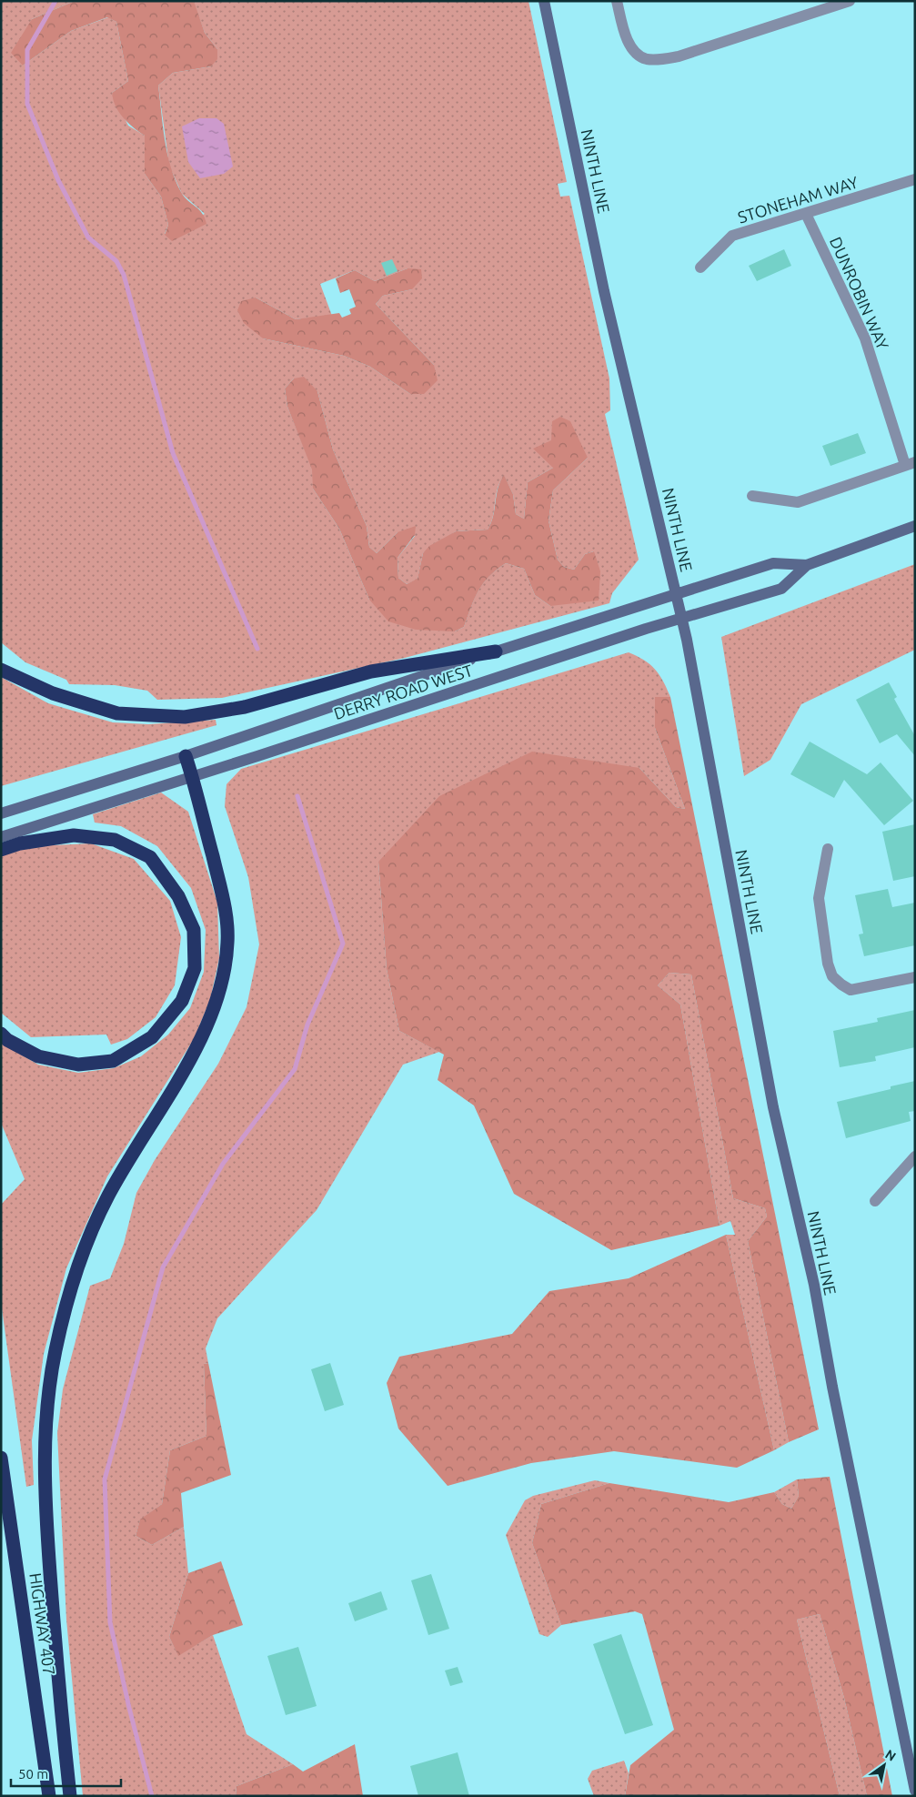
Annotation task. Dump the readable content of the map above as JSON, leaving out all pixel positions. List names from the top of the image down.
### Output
{
  "streets": {
    "highway": ["HIGHWAY 407"],
    "main road": ["NINTH LINE", "DERRY ROAD WEST"],
    "street": ["STONEHAM WAY", "DUNROBIN WAY"]
  },
  "crossings": [
    ["NINTH LINE", "DERRY ROAD WEST"],
    ["STONEHAM WAY", "DUNROBIN WAY"]
  ],
  "scale_bar": "50 m",
  "north": "top right"
}
